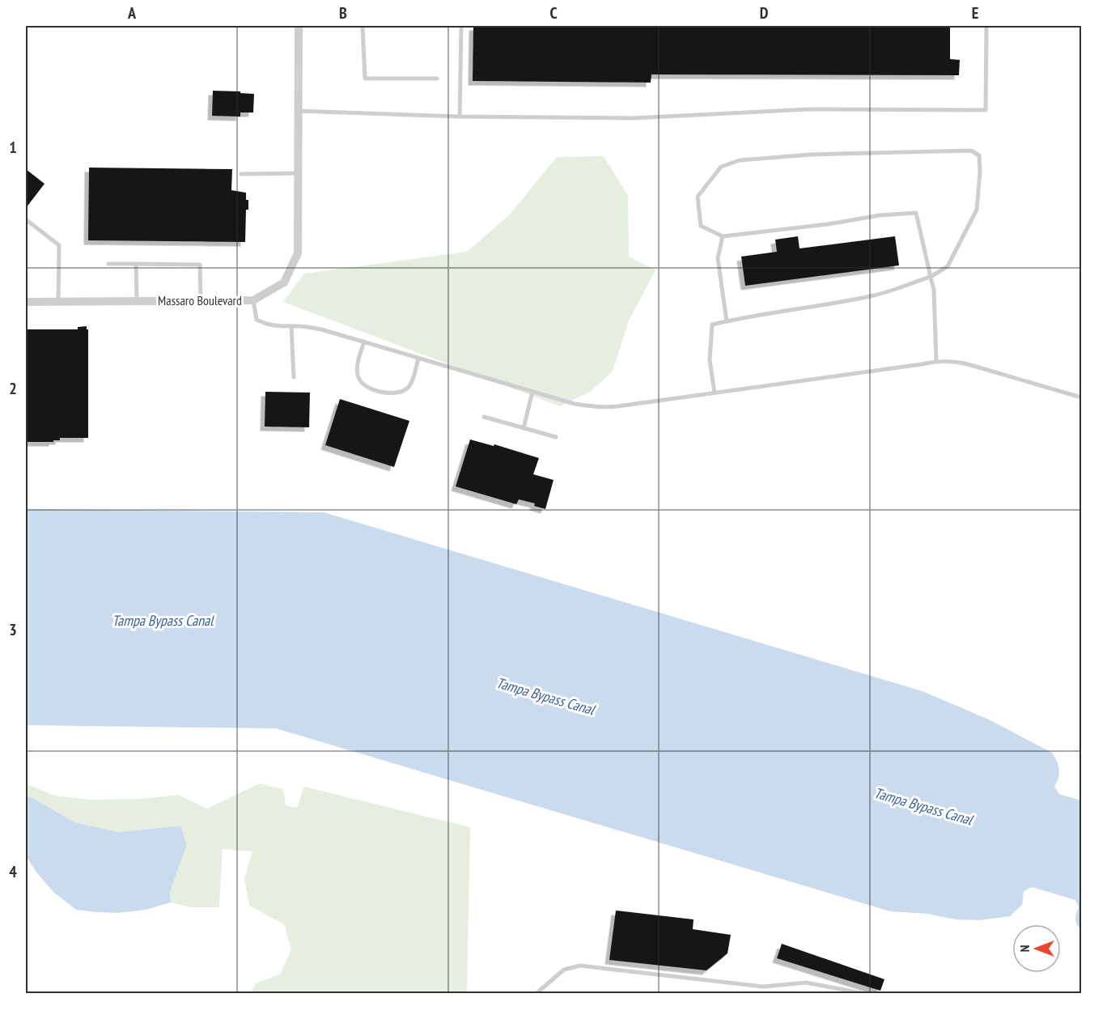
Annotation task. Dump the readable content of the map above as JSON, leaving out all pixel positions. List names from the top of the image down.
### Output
{
  "streets": {
    "street": ["Massaro Boulevard"]
  },
  "water": ["Tampa Bypass Canal"],
  "north": "left",
  "grid": {
    "columns": [
      "A",
      "B",
      "C",
      "D",
      "E"
    ],
    "rows": [
      "1",
      "2",
      "3",
      "4"
    ]
  }
}
